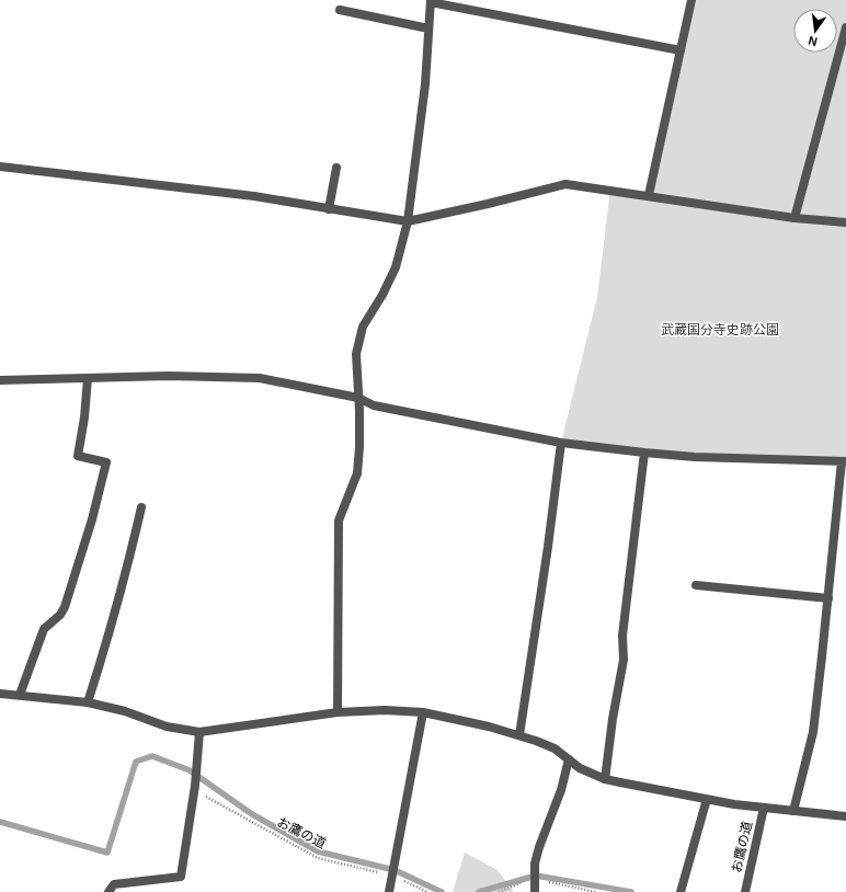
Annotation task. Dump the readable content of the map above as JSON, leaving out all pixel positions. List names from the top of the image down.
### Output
{
  "streets": {
    "street": ["お鷹の道"]
  },
  "parks": ["武蔵国分寺史跡公園"],
  "north": "bottom"
}
